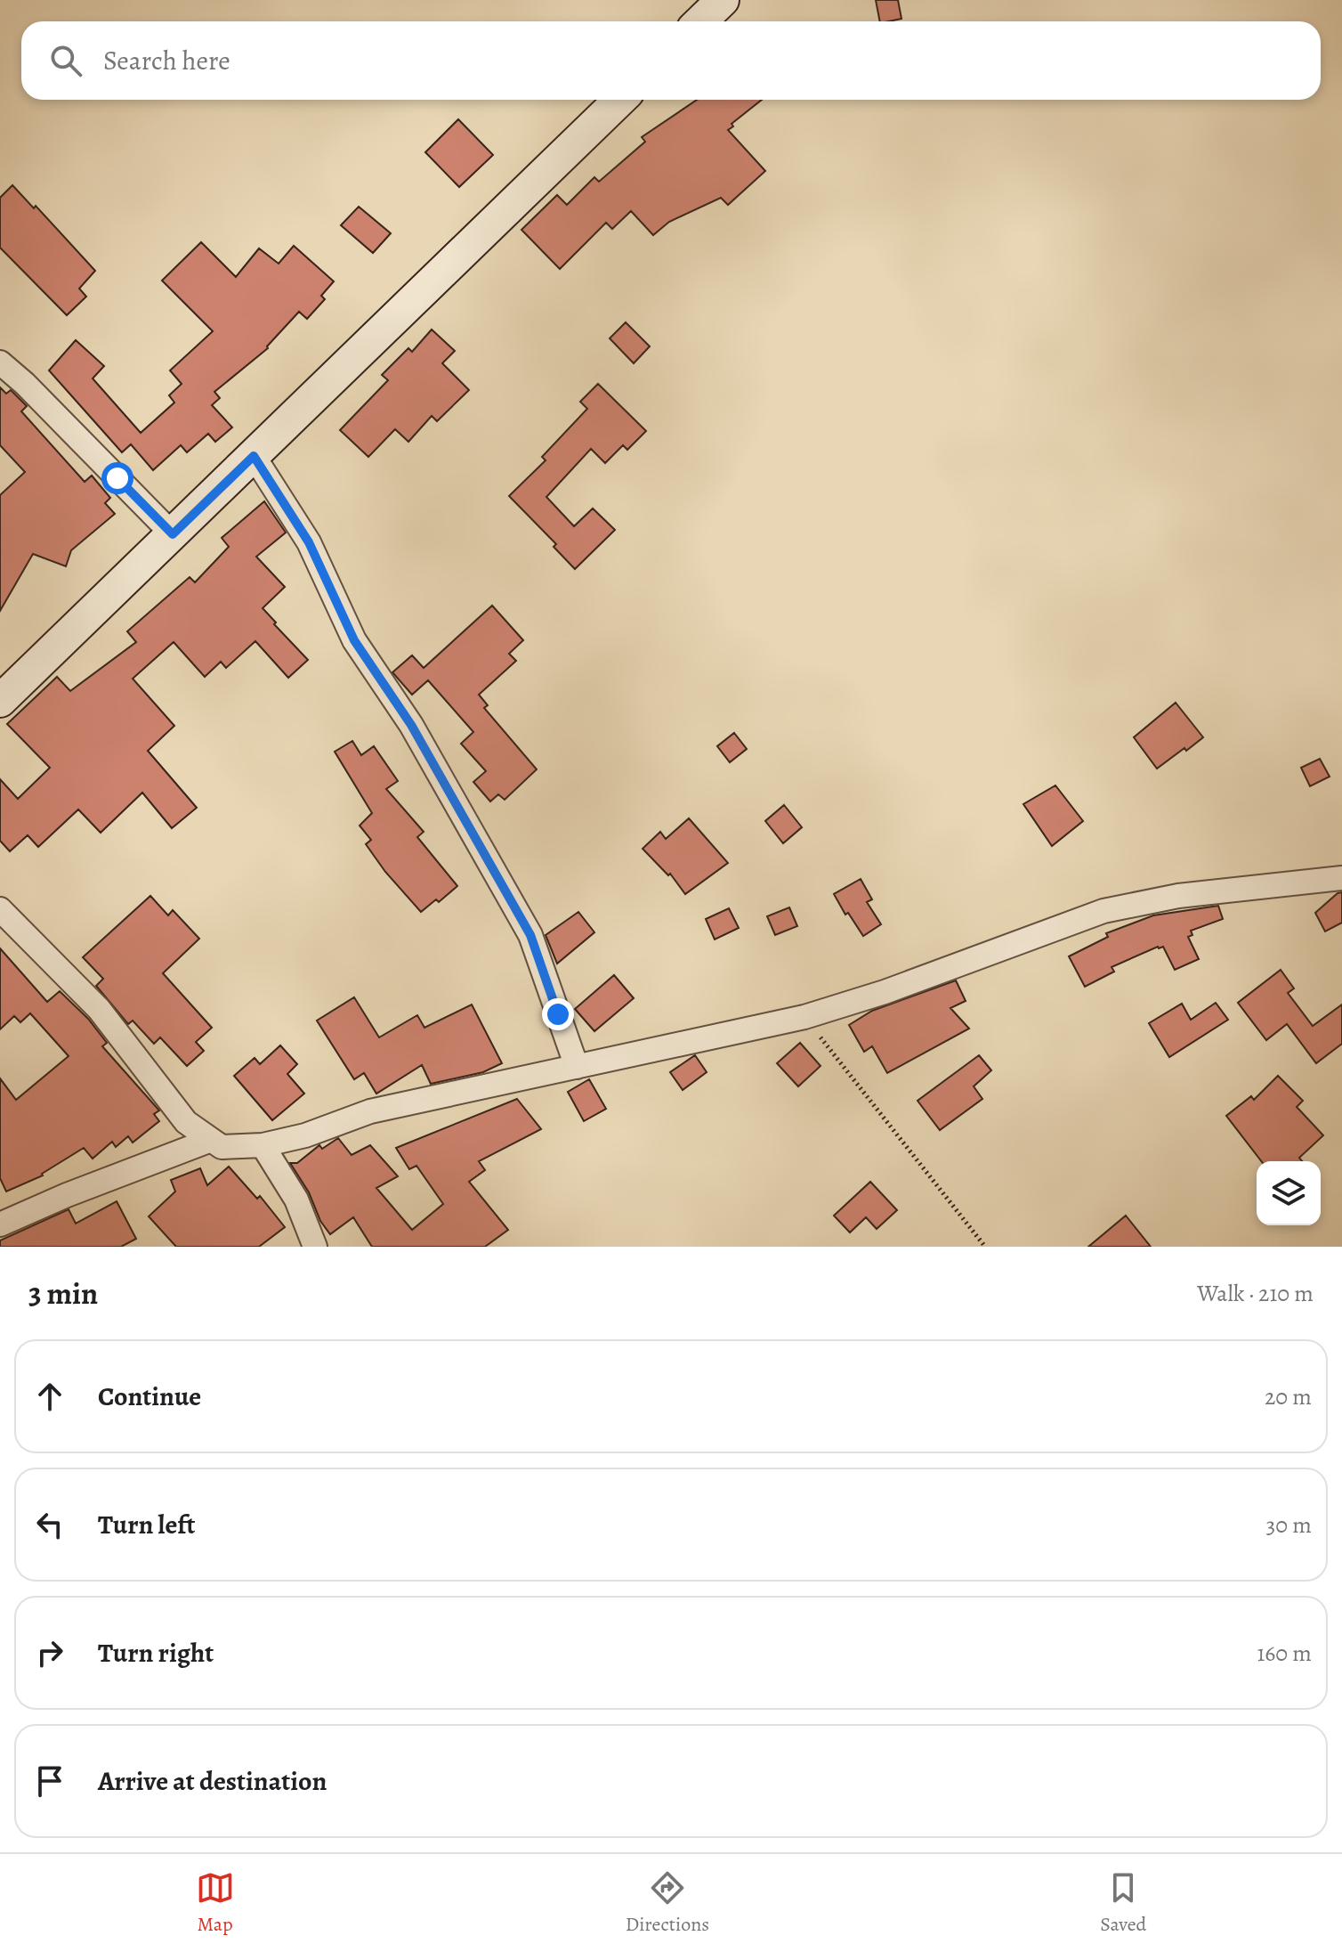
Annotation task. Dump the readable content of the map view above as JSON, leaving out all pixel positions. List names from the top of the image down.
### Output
{
  "page": {
    "search": "Search here",
    "heading": ["3 min", "Walk · 210 m"],
    "list": [
      ["Continue", "20 m"],
      ["Turn left", "30 m"],
      ["Turn right", "160 m"],
      "Arrive at destination"
    ],
    "nav": ["Map", "Directions", "Saved"]
  }
}
